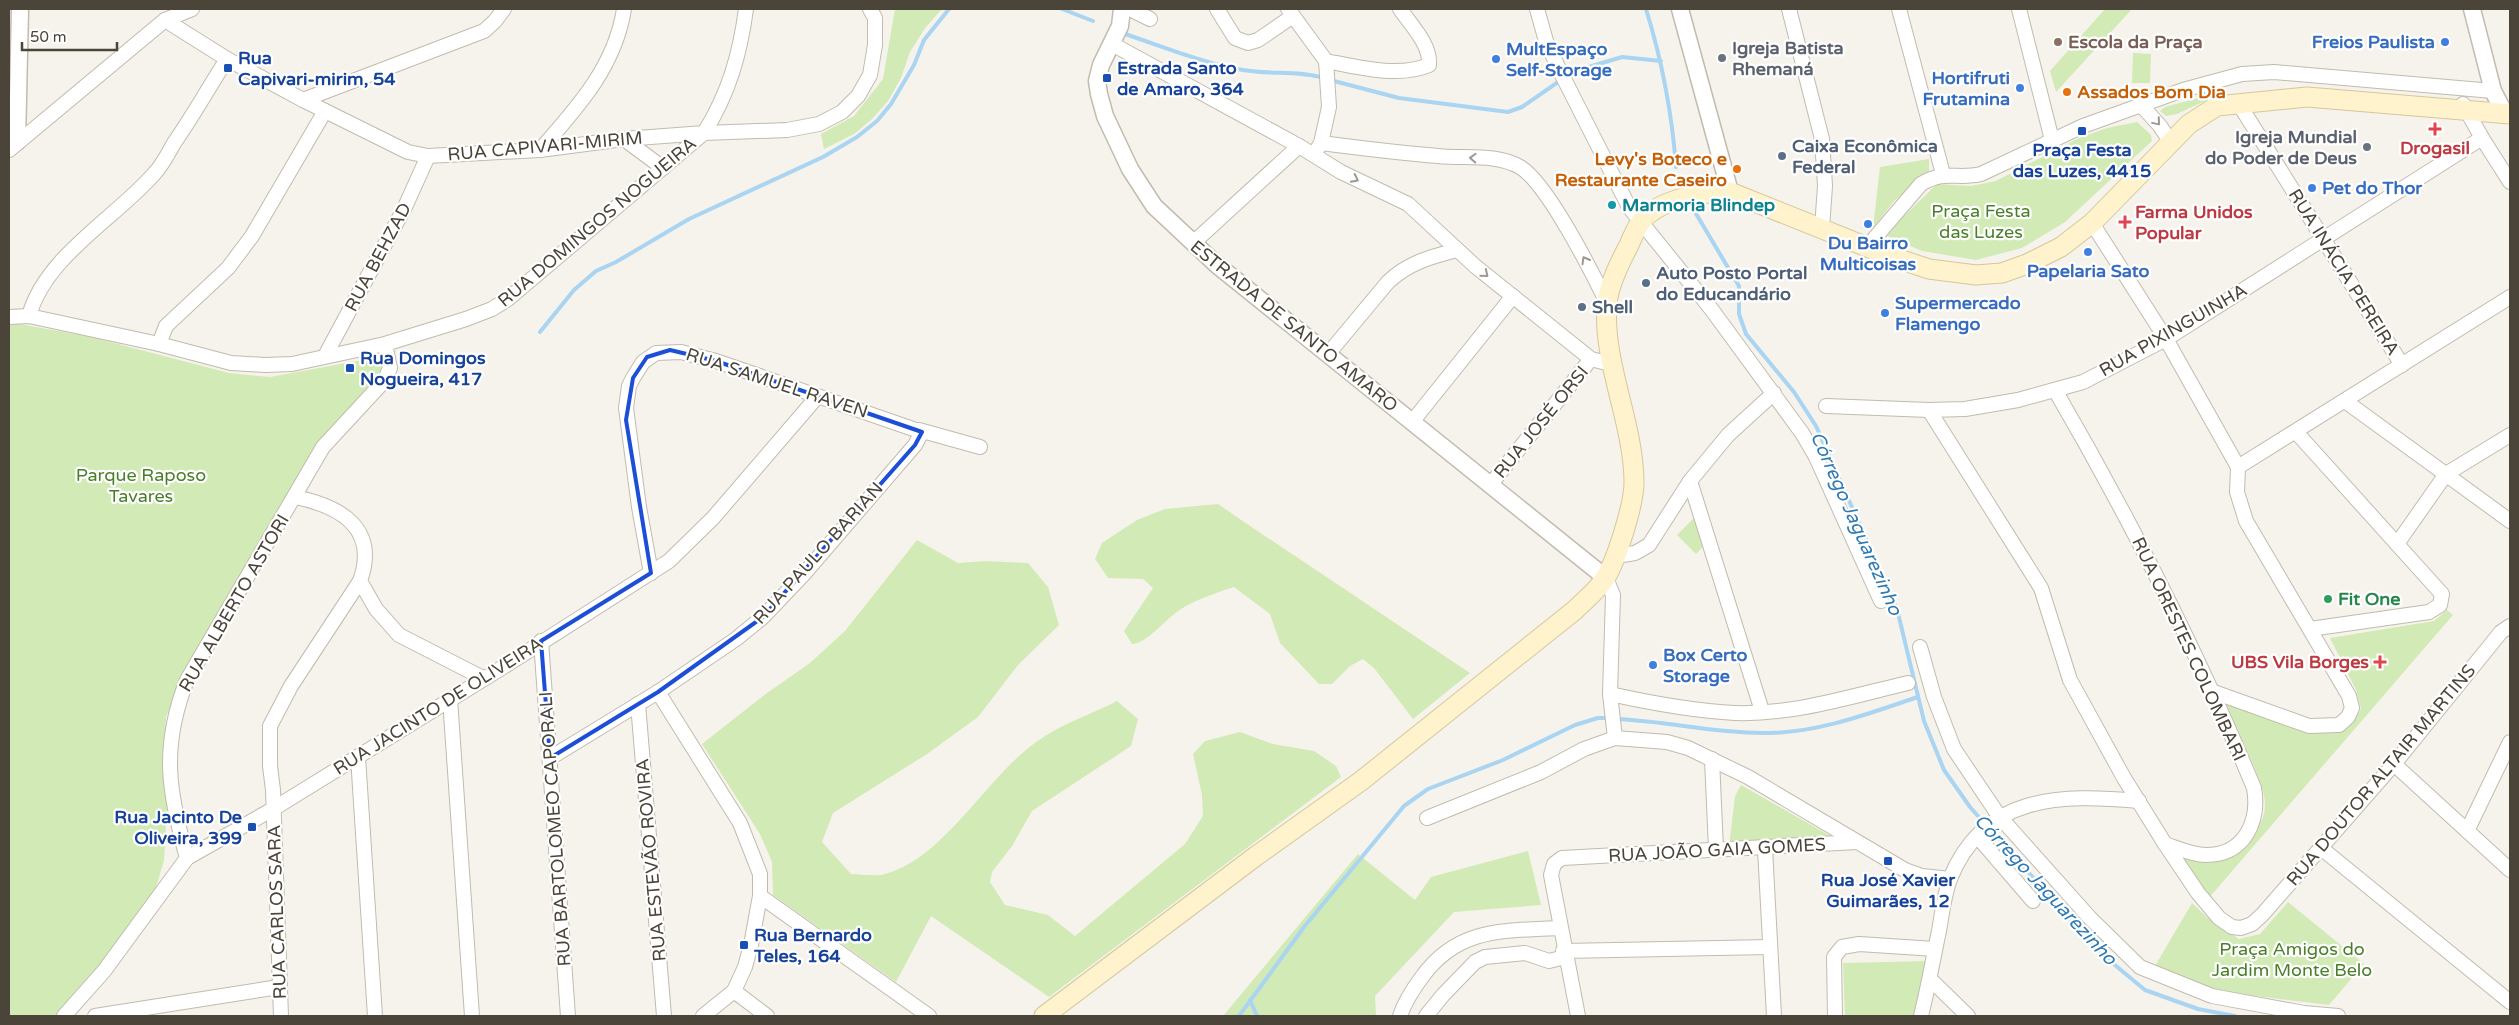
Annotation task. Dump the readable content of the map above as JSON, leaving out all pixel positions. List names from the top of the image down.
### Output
{
  "streets": {
    "street": [
      "RUA CAPIVARI-MIRIM",
      "RUA DOMINGOS NOGUEIRA",
      "RUA BEHZAD",
      "RUA INÁCIA PEREIRA",
      "ESTRADA DE SANTO AMARO",
      "RUA PIXINGUINHA",
      "RUA SAMUEL RAVEN",
      "RUA JOSÉ ORSI",
      "RUA PAULO BARIAN",
      "RUA ALBERTO ASTORI",
      "RUA ORESTES COLOMBARI",
      "RUA JACINTO DE OLIVEIRA",
      "RUA DOUTOR ALTAIR MARTINS",
      "RUA BARTOLOMEO CAPORALI",
      "RUA JOÃO GAIA GOMES",
      "RUA ESTEVÃO ROVIRA",
      "RUA CARLOS SARA"
    ]
  },
  "crossings": [
    ["RUA CAPIVARI-MIRIM", "RUA DOMINGOS NOGUEIRA"],
    ["RUA CAPIVARI-MIRIM", "RUA BEHZAD"],
    ["RUA DOMINGOS NOGUEIRA", "RUA BEHZAD"],
    ["RUA DOMINGOS NOGUEIRA", "RUA ALBERTO ASTORI"],
    ["RUA INÁCIA PEREIRA", "RUA PIXINGUINHA"],
    ["ESTRADA DE SANTO AMARO", "RUA JOSÉ ORSI"],
    ["RUA PIXINGUINHA", "RUA ORESTES COLOMBARI"],
    ["RUA SAMUEL RAVEN", "RUA PAULO BARIAN"],
    ["RUA SAMUEL RAVEN", "RUA JACINTO DE OLIVEIRA"],
    ["RUA PAULO BARIAN", "RUA BARTOLOMEO CAPORALI"],
    ["RUA PAULO BARIAN", "RUA ESTEVÃO ROVIRA"],
    ["RUA ALBERTO ASTORI", "RUA JACINTO DE OLIVEIRA"],
    ["RUA ALBERTO ASTORI", "RUA CARLOS SARA"],
    ["RUA ORESTES COLOMBARI", "RUA DOUTOR ALTAIR MARTINS"],
    ["RUA JACINTO DE OLIVEIRA", "RUA BARTOLOMEO CAPORALI"],
    ["RUA JACINTO DE OLIVEIRA", "RUA CARLOS SARA"]
  ],
  "water": ["Córrego Jaguarezinho"],
  "parks": ["Praça Festa das Luzes", "Parque Raposo Tavares", "Praça Amigos do Jardim Monte Belo"],
  "places": {
    "other": [
      "Escola da Praça",
      "Freios Paulista",
      "Igreja Batista Rhemaná",
      "MultEspaço Self-Storage",
      "Hortifruti Frutamina",
      "Assados Bom Dia",
      "Igreja Mundial do Poder de Deus",
      "Caixa Econômica Federal",
      "Levy's Boteco e Restaurante Caseiro",
      "Pet do Thor",
      "Marmoria Blindep",
      "Du Bairro Multicoisas",
      "Papelaria Sato",
      "Auto Posto Portal do Educandário",
      "Shell",
      "Supermercado Flamengo",
      "Fit One",
      "Box Certo Storage"
    ],
    "transit": [
      "Rua Capivari-mirim, 54",
      "Estrada Santo de Amaro, 364",
      "Praça Festa das Luzes, 4415",
      "Rua Domingos Nogueira, 417",
      "Rua Jacinto De Oliveira, 399",
      "Rua José Xavier Guimarães, 12",
      "Rua Bernardo Teles, 164"
    ],
    "health": ["Drogasil", "Farma Unidos Popular", "UBS Vila Borges"]
  },
  "scale_bar": "50 m"
}
